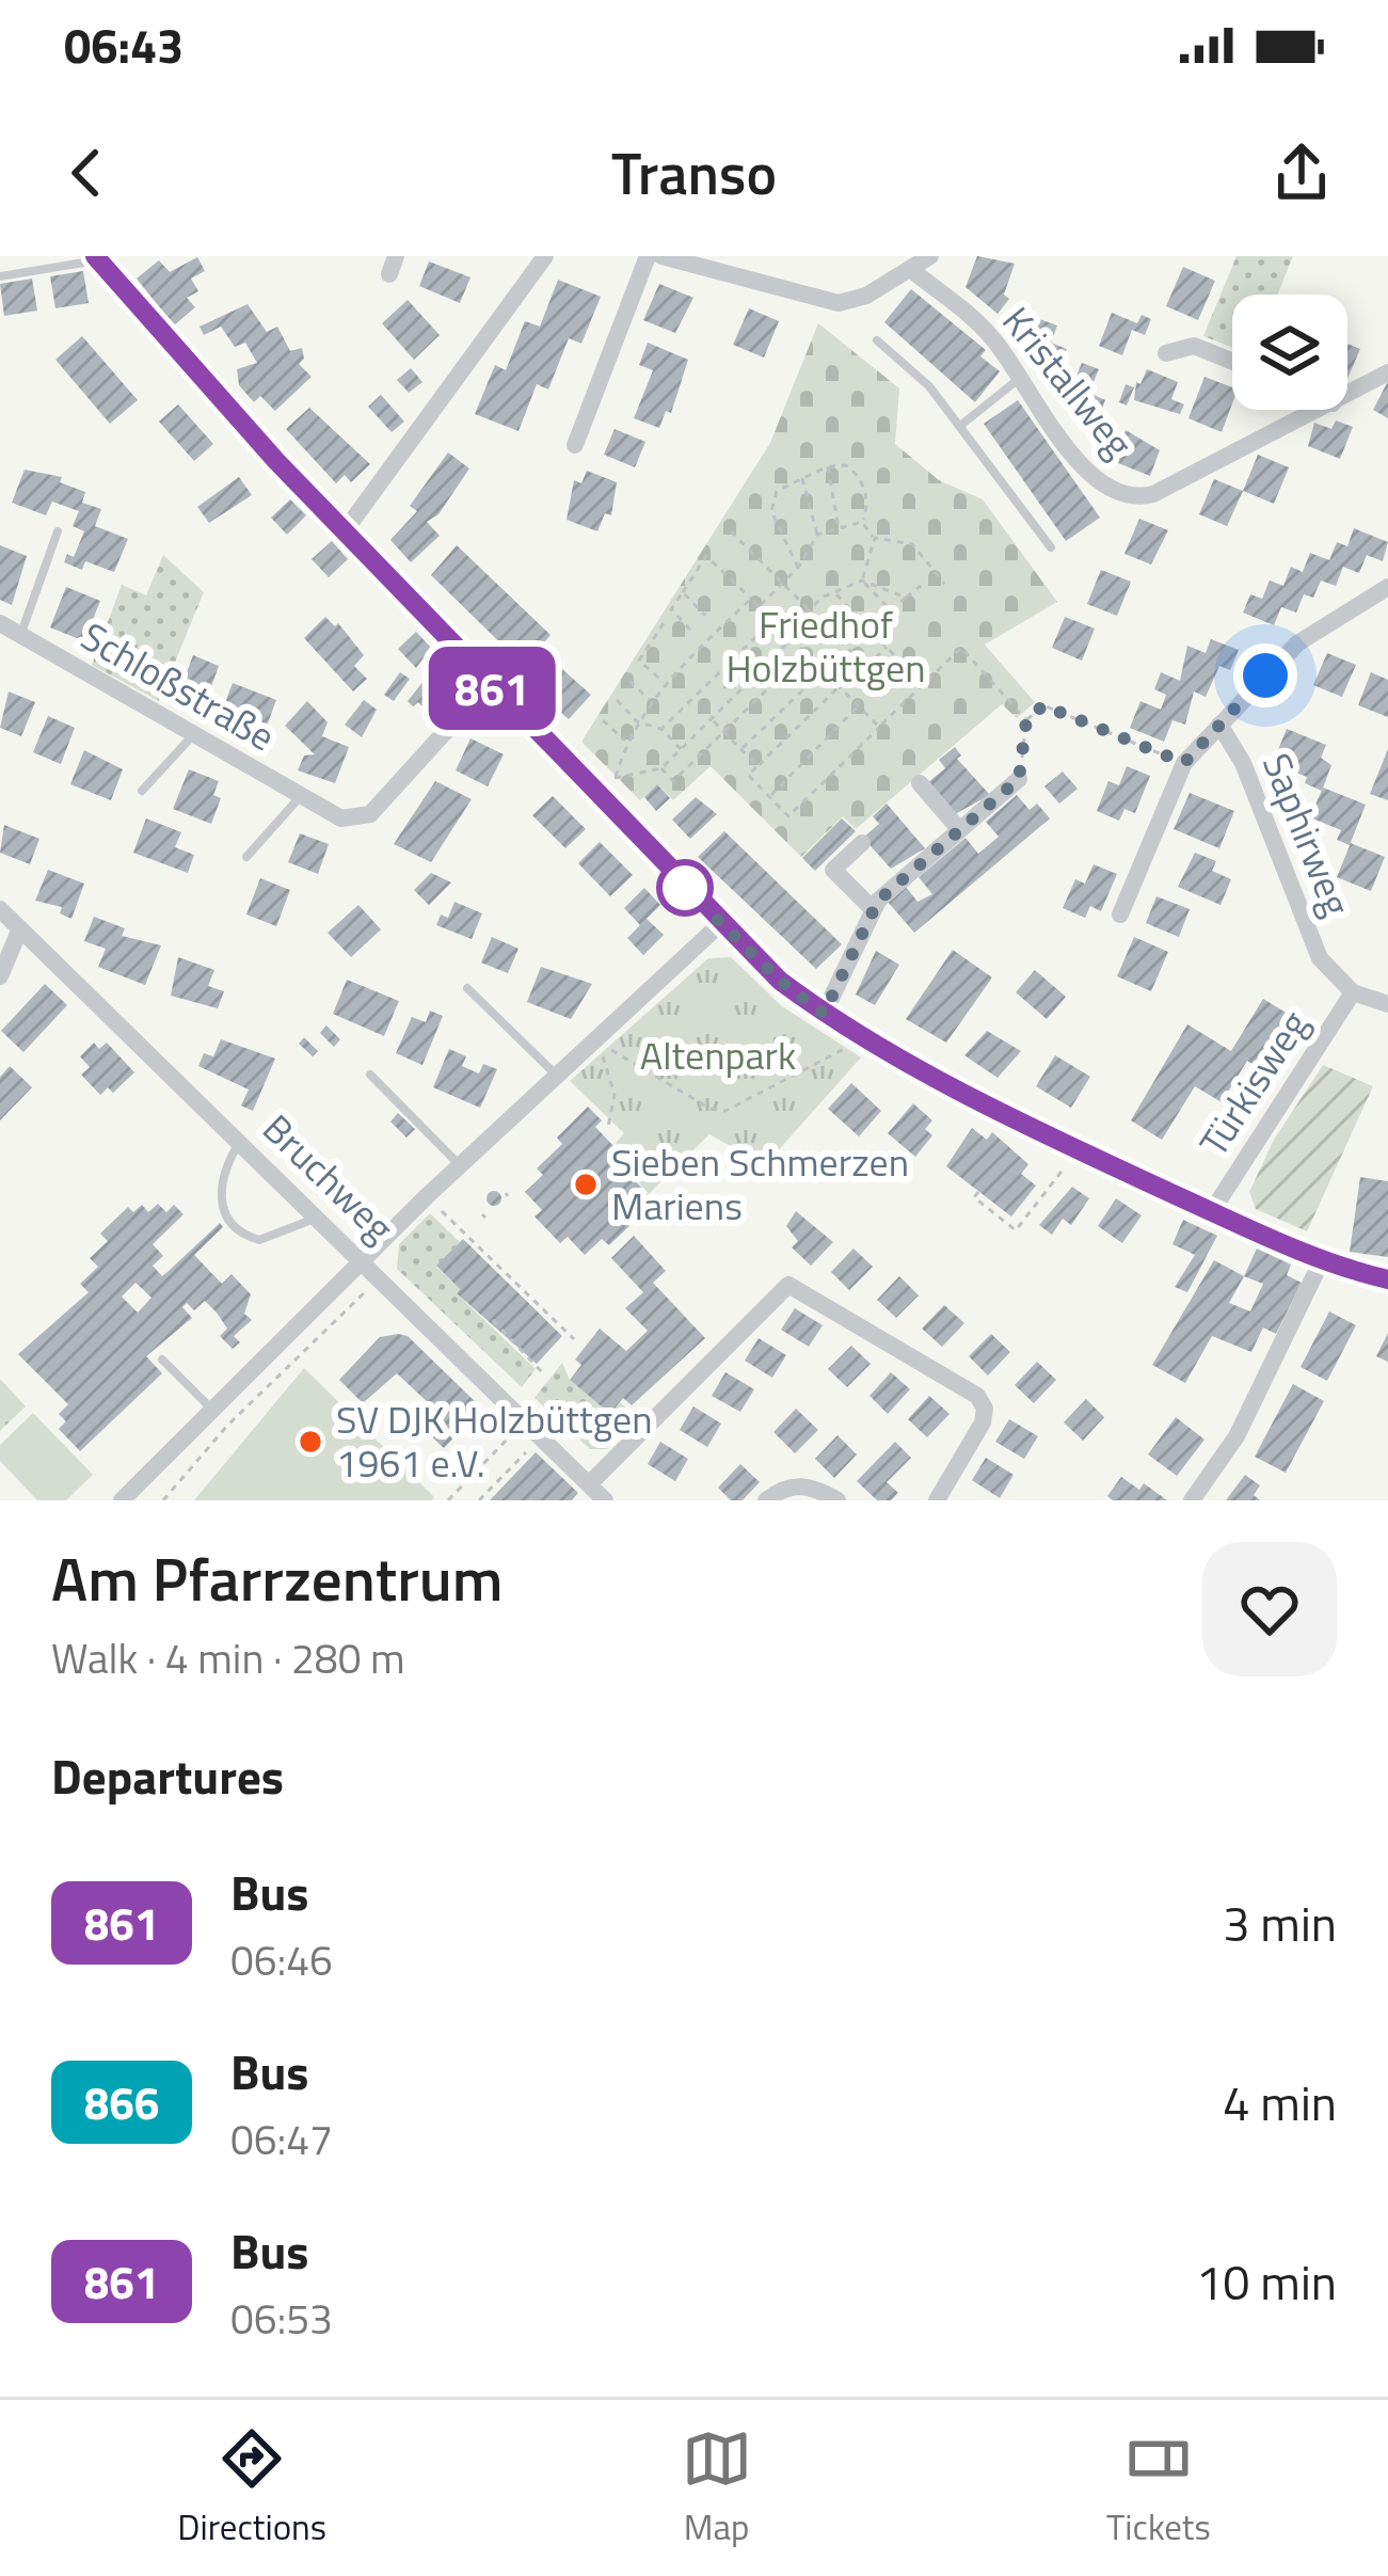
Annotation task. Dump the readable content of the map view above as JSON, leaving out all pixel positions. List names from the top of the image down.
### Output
{
  "streets": {
    "street": [
      "Kristallweg",
      "Schloßstraße",
      "Saphirweg",
      "Türkisweg",
      "Bruchweg"
    ]
  },
  "crossings": [
    ["Saphirweg", "Türkisweg"]
  ],
  "parks": ["Friedhof Holzbüttgen", "Altenpark"],
  "places": ["Sieben Schmerzen Mariens", "SV DJK Holzbüttgen 1961 e.V."],
  "lines": ["bus line 861"],
  "page": {
    "status": "06:43",
    "header": "Transo",
    "on_map": "861",
    "heading": [
      ["Am Pfarrzentrum", "Walk · 4 min · 280 m"],
      "Departures"
    ],
    "list": [
      {
        "mark": "861",
        "name": "Bus",
        "note": "06:46",
        "value": "3 min"
      },
      {
        "mark": "866",
        "name": "Bus",
        "note": "06:47",
        "value": "4 min"
      },
      {
        "mark": "861",
        "name": "Bus",
        "note": "06:53",
        "value": "10 min"
      }
    ],
    "tabs": ["Directions", "Map", "Tickets"]
  }
}
